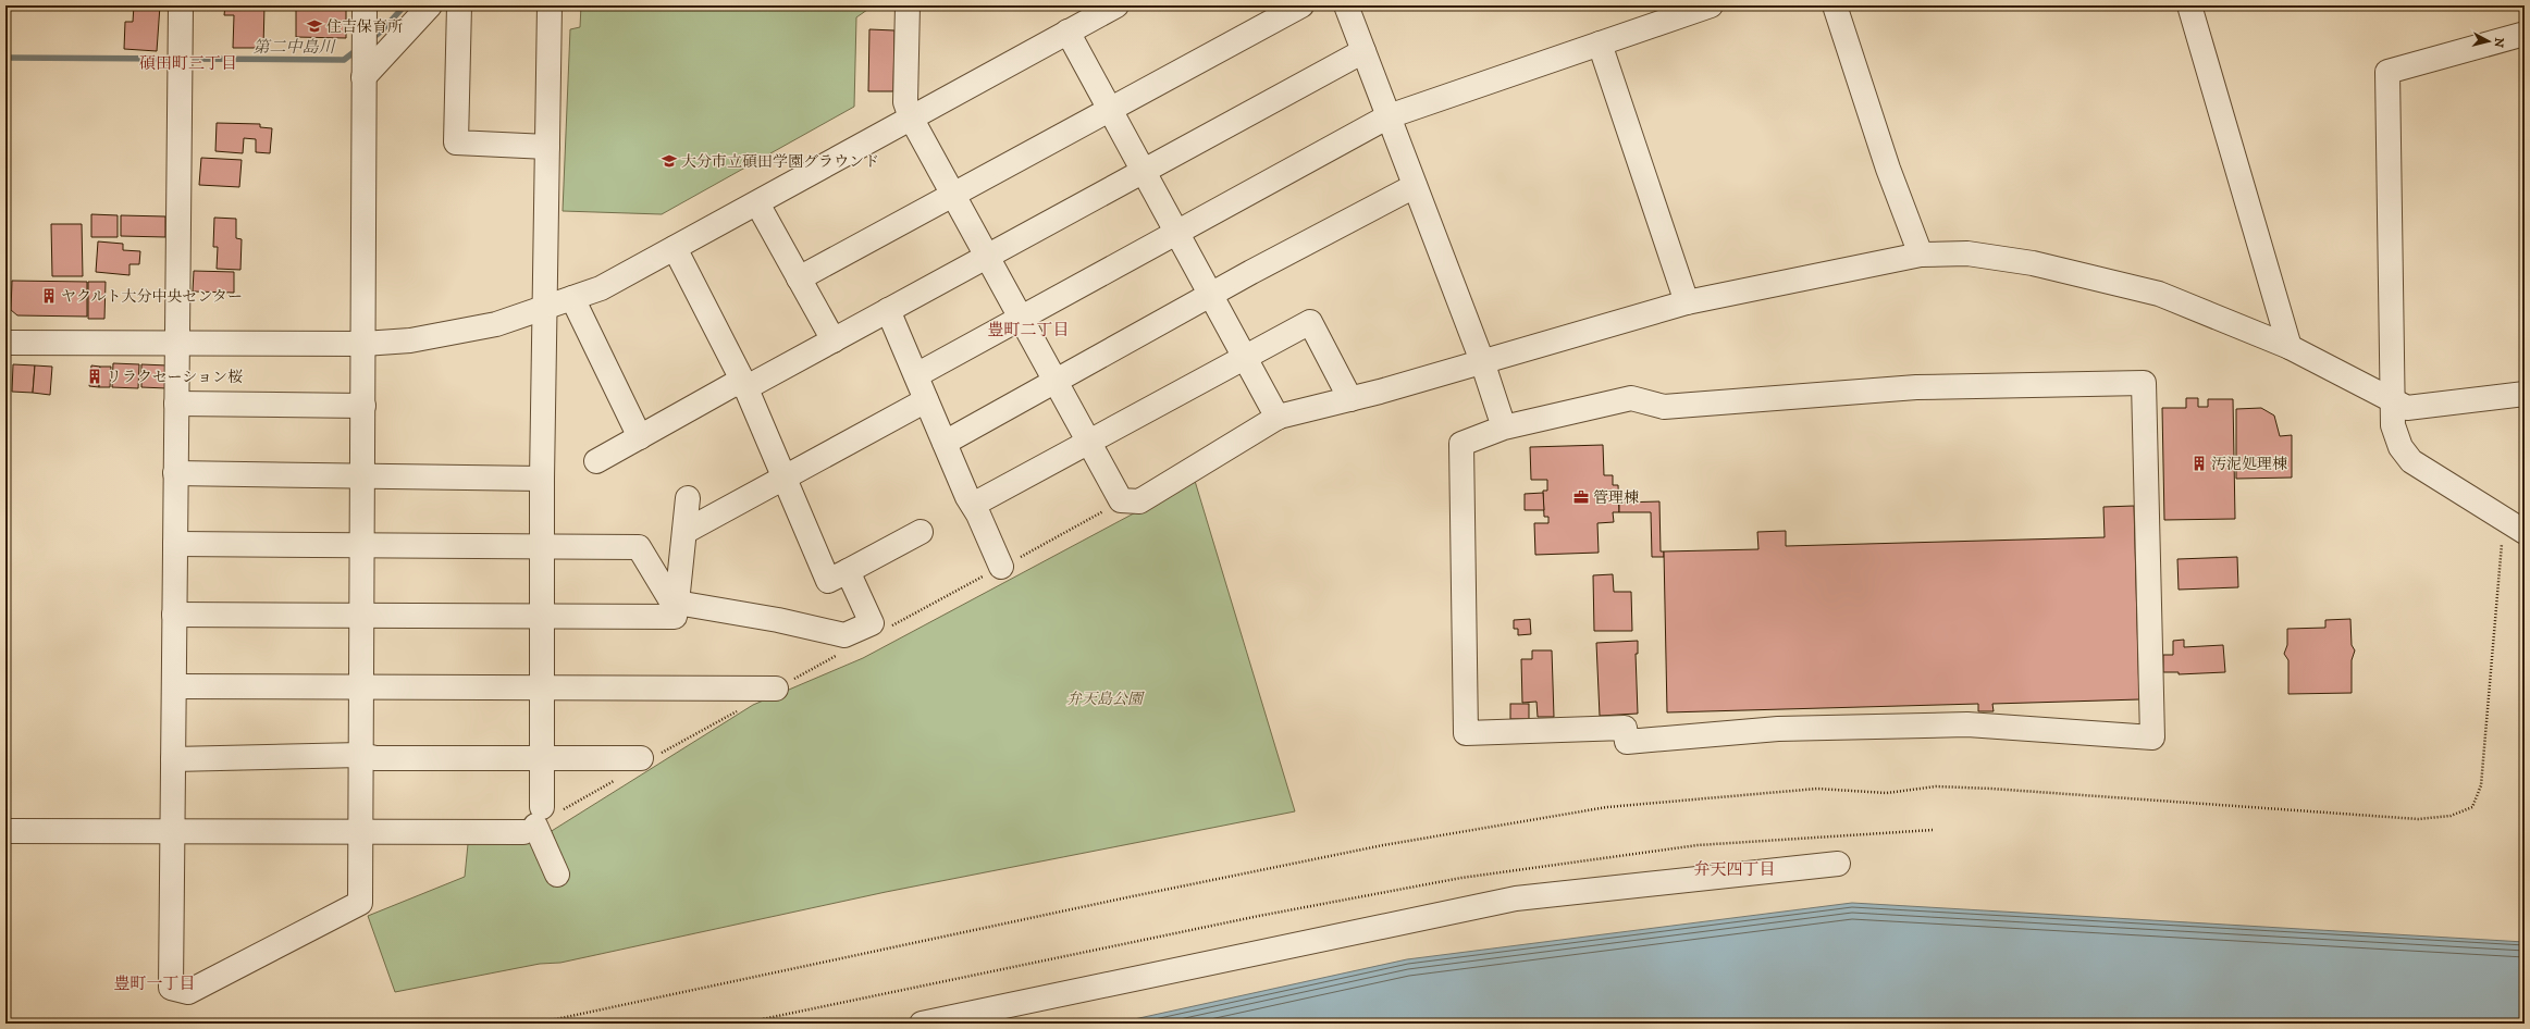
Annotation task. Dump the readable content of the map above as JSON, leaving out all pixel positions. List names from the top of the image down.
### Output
{
  "districts": [
    "碩田町三丁目",
    "豊町二丁目",
    "弁天四丁目",
    "豊町一丁目"
  ],
  "water": ["第二中島川"],
  "parks": ["弁天島公園"],
  "places": {
    "school or university": ["住吉保育所", "大分市立碩田学園グラウンド"],
    "building": ["ヤクルト大分中央センター", "リラクセーション桜", "汚泥処理棟"],
    "office": ["管理棟"]
  },
  "north": "right"
}
